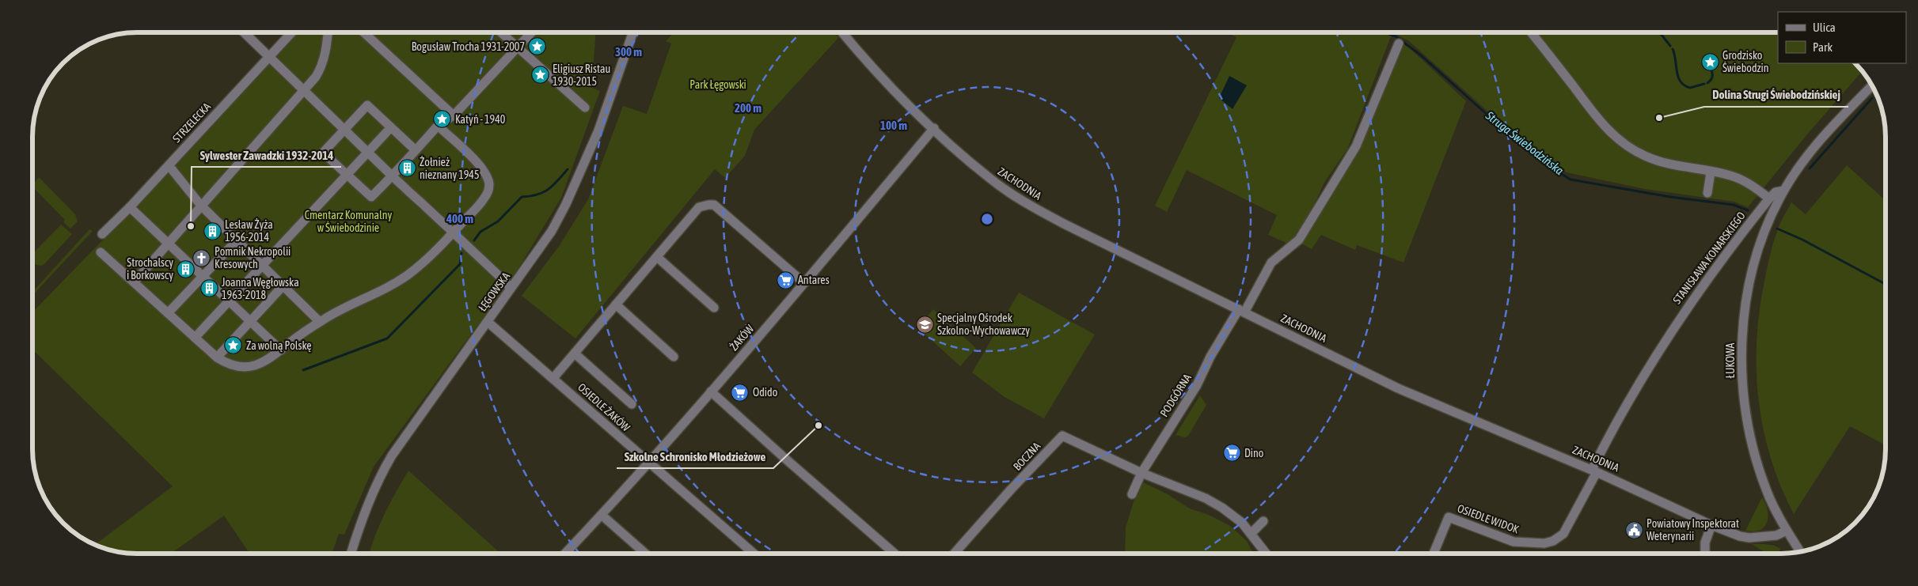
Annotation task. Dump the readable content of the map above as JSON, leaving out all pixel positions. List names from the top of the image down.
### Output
{
  "streets": {
    "street": [
      "STRZELECKA",
      "ZACHODNIA",
      "STANISŁAWA KONARSKIEGO",
      "ŁĘGOWSKA",
      "ŻAKÓW",
      "ŁUKOWA",
      "PODGÓRNA",
      "OSIEDLE ŻAKÓW",
      "BOCZNA",
      "OSIEDLE WIDOK"
    ]
  },
  "crossings": [
    ["ZACHODNIA", "STANISŁAWA KONARSKIEGO"],
    ["ZACHODNIA", "ŻAKÓW"],
    ["ZACHODNIA", "ŁUKOWA"],
    ["ZACHODNIA", "PODGÓRNA"],
    ["ZACHODNIA", "OSIEDLE WIDOK"],
    ["STANISŁAWA KONARSKIEGO", "ŁUKOWA"],
    ["STANISŁAWA KONARSKIEGO", "OSIEDLE WIDOK"],
    ["ŁĘGOWSKA", "OSIEDLE ŻAKÓW"],
    ["ŻAKÓW", "OSIEDLE ŻAKÓW"],
    ["PODGÓRNA", "BOCZNA"]
  ],
  "water": ["Struga Świebodzińska"],
  "parks": ["Park Łęgowski", "Cmentarz Komunalny w Świebodzinie"],
  "places": {
    "place": [
      "Bogusław Trocha 1931-2007",
      "Grodzisko Świebodzin",
      "Eligiusz Ristau 1930-2015",
      "Katyń - 1940",
      "Za wolną Polskę"
    ],
    "other": ["Dolina Strugi Świebodzińskiej", "Sylwester Zawadzki 1932-2014", "Szkolne Schronisko Młodzieżowe"],
    "building": [
      "Żołnież nieznany 1945",
      "Lesław Żyża 1956-2014",
      "Strochalscy i Borkowscy",
      "Joanna Węgłowska 1963-2018"
    ],
    "church": ["Pomnik Nekropolii Kresowych"],
    "supermarket": ["Antares", "Odido", "Dino"],
    "school or university": ["Specjalny Ośrodek Szkolno-Wychowawczy"],
    "public building": ["Powiatowy Inspektorat Weterynarii"]
  },
  "legend": ["Ulica", "Park"],
  "rings": [
    "300 m",
    "200 m",
    "100 m",
    "400 m"
  ]
}
